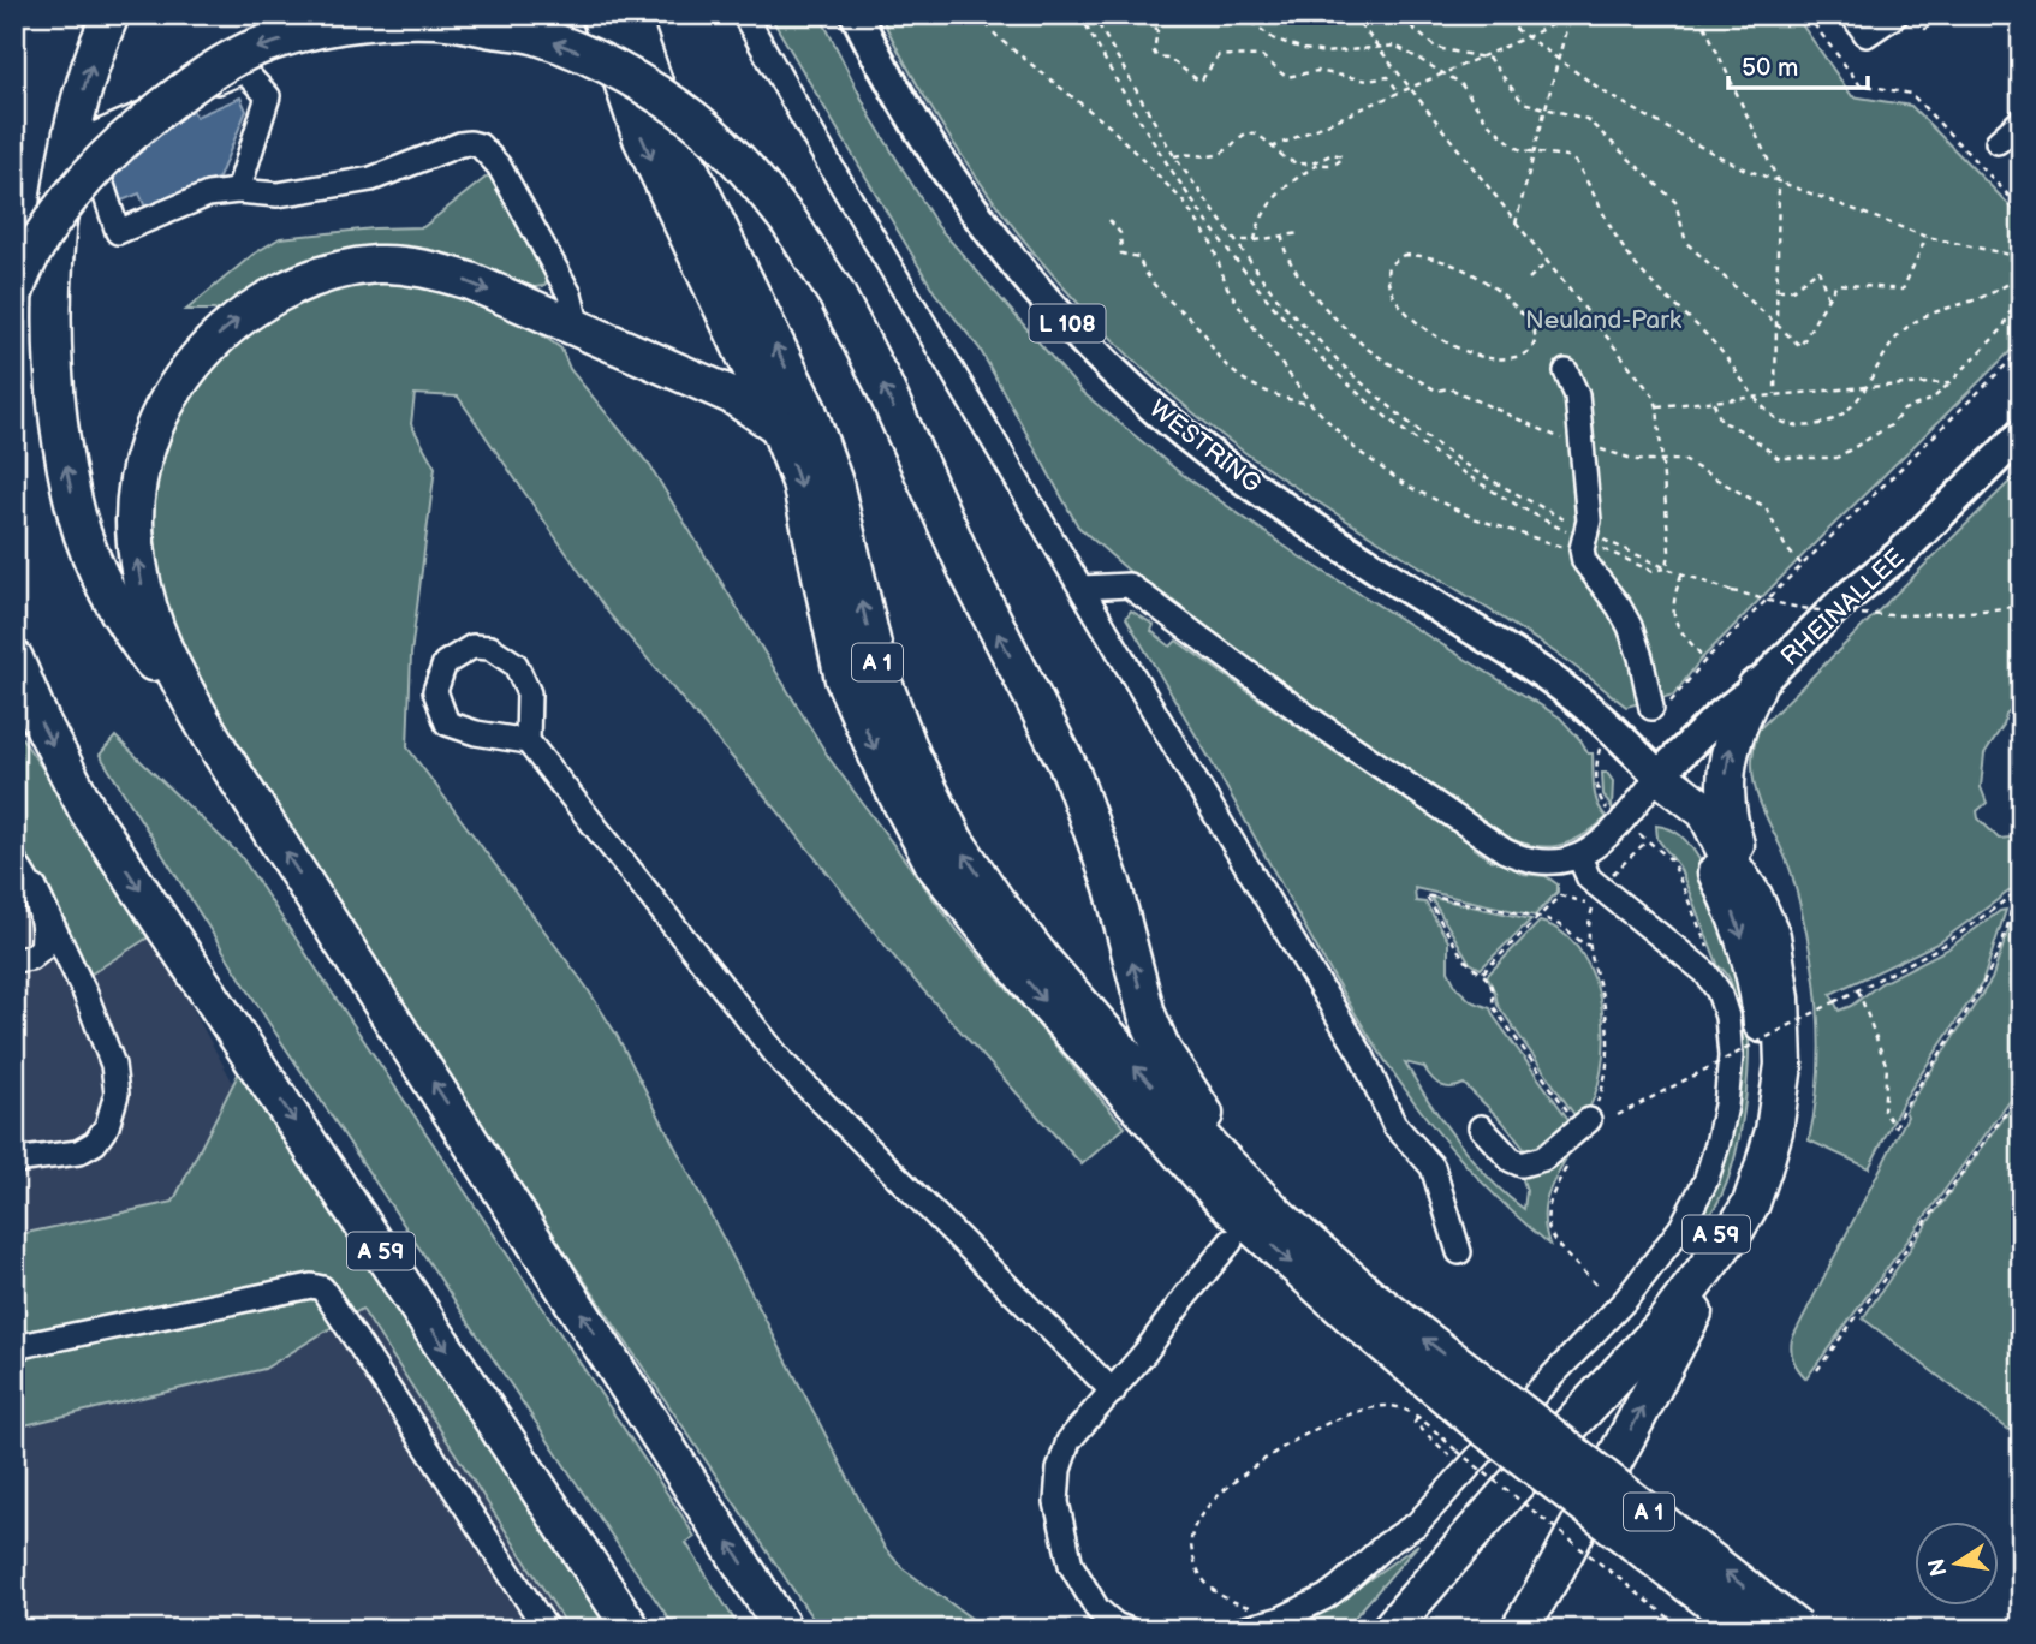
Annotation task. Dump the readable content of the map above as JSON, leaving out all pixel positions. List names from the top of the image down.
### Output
{
  "streets": {
    "highway": ["A 1", "A 59"],
    "main road": ["L 108", "WESTRING", "RHEINALLEE"]
  },
  "crossings": [
    ["WESTRING", "RHEINALLEE"],
    ["WESTRING", "A 59"],
    ["RHEINALLEE", "A 59"]
  ],
  "parks": ["Neuland-Park"],
  "scale_bar": "50 m",
  "north": "left"
}
